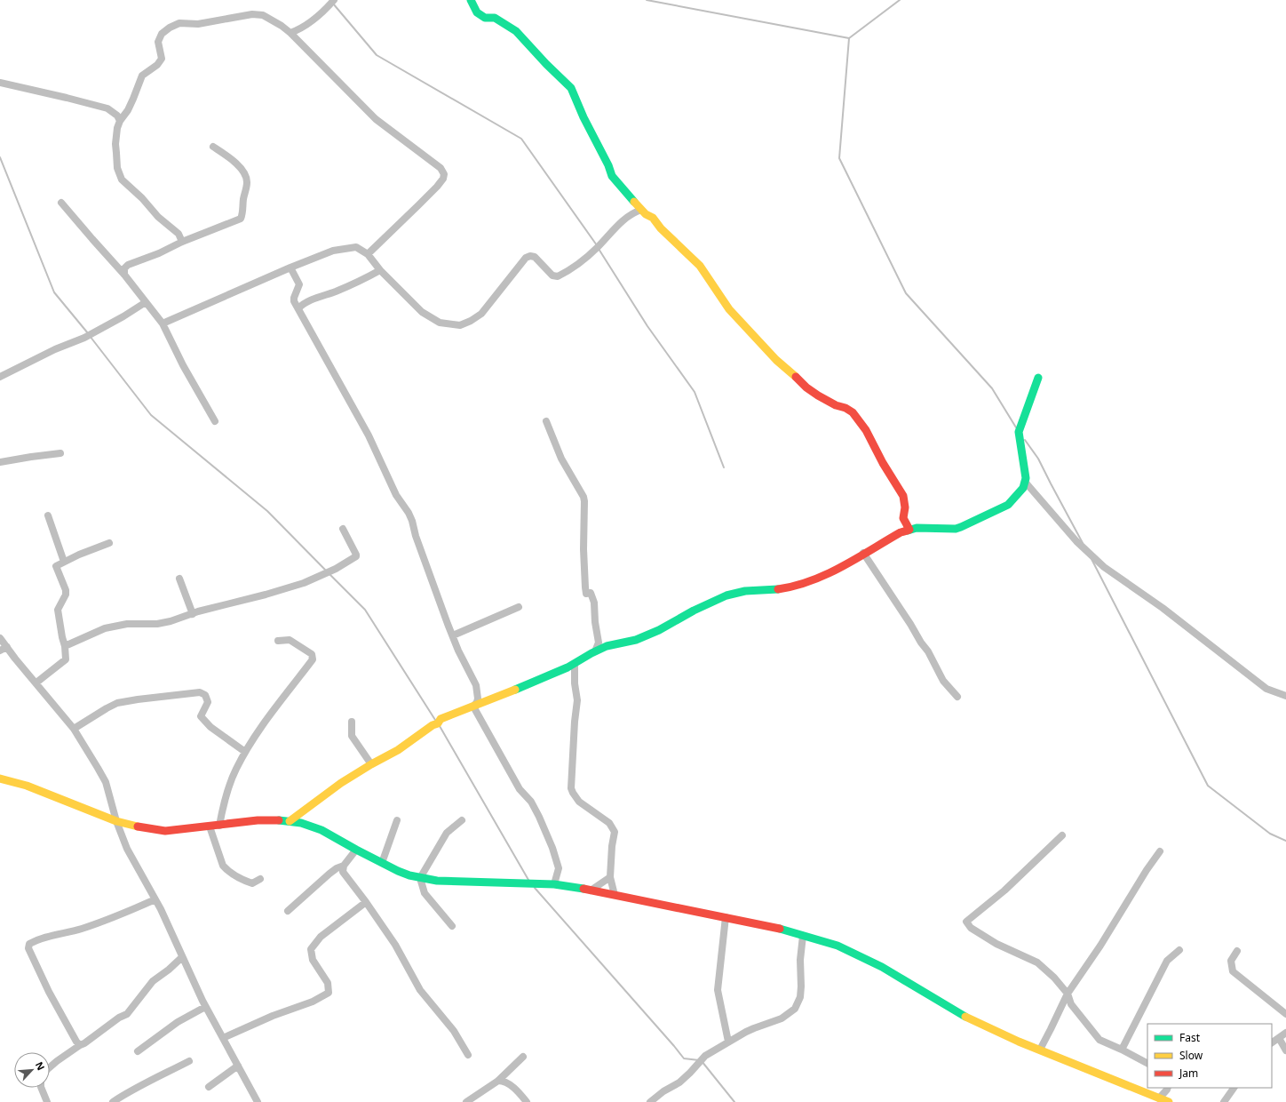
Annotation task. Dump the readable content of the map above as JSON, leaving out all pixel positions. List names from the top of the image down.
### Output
{
  "legend": ["Fast", "Slow", "Jam"],
  "north": "top right"
}
